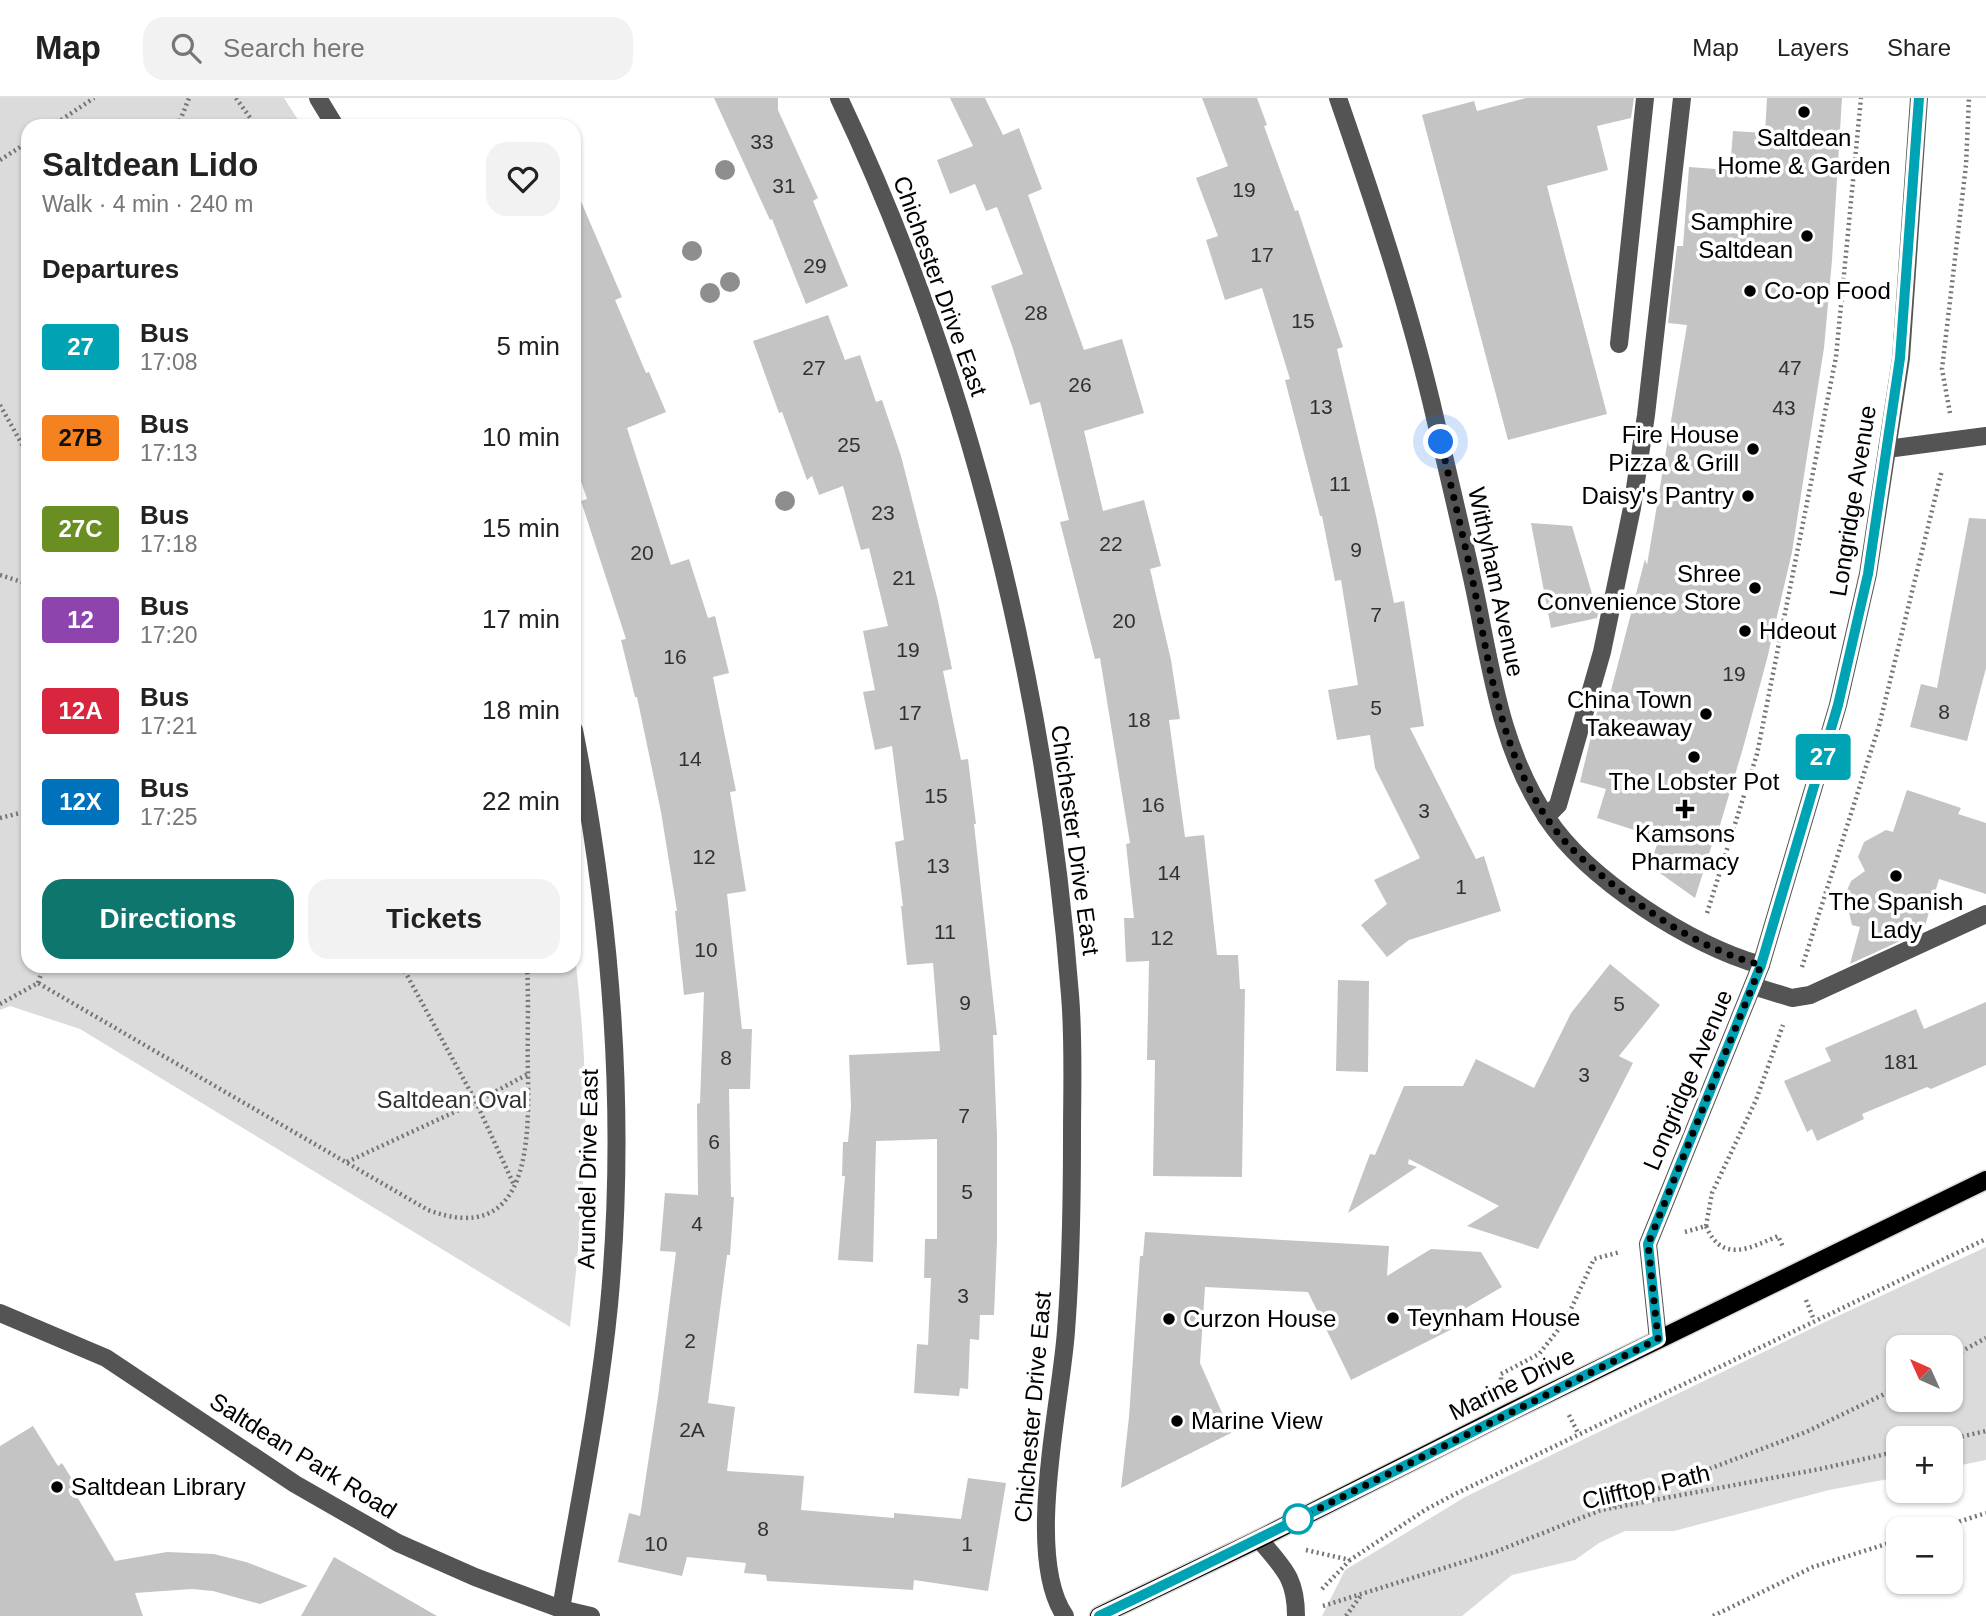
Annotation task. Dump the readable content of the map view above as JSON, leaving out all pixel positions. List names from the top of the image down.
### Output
{
  "streets": {
    "main road": ["Marine Drive"],
    "street": [
      "Chichester Drive East",
      "Longridge Avenue",
      "Withyham Avenue",
      "Arundel Drive East",
      "Saltdean Park Road"
    ],
    "path": ["Clifftop Path"]
  },
  "crossings": [
    ["Longridge Avenue", "Withyham Avenue"],
    ["Longridge Avenue", "Marine Drive"],
    ["Arundel Drive East", "Saltdean Park Road"]
  ],
  "parks": ["Saltdean Oval"],
  "places": {
    "other": [
      "Saltdean Home & Garden",
      "Samphire Saltdean",
      "Co-op Food",
      "Fire House Pizza & Grill",
      "Daisy's Pantry",
      "Shree Convenience Store",
      "Hdeout",
      "China Town Takeaway",
      "The Lobster Pot",
      "The Spanish Lady",
      "Teynham House",
      "Curzon House",
      "Marine View",
      "Saltdean Library"
    ],
    "health": ["Kamsons Pharmacy"]
  },
  "lines": ["bus line 27"],
  "house_numbers": [
    "33",
    "31",
    "19",
    "17",
    "29",
    "28",
    "15",
    "27",
    "47",
    "26",
    "13",
    "43",
    "25",
    "11",
    "23",
    "22",
    "9",
    "20",
    "21",
    "7",
    "20",
    "19",
    "16",
    "19",
    "5",
    "8",
    "17",
    "18",
    "14",
    "15",
    "16",
    "3",
    "12",
    "13",
    "14",
    "1",
    "11",
    "12",
    "10",
    "9",
    "5",
    "8",
    "181",
    "3",
    "7",
    "6",
    "5",
    "4",
    "3",
    "2",
    "2A",
    "8",
    "10",
    "1"
  ],
  "north": "top left",
  "page": {
    "header": "Map",
    "search": "Search here",
    "nav": ["Map", "Layers", "Share"],
    "on_map": "27",
    "heading": [
      ["Saltdean Lido", "Walk · 4 min · 240 m"],
      "Departures"
    ],
    "list": [
      {
        "mark": "27",
        "name": "Bus",
        "note": "17:08",
        "value": "5 min"
      },
      {
        "mark": "27B",
        "name": "Bus",
        "note": "17:13",
        "value": "10 min"
      },
      {
        "mark": "27C",
        "name": "Bus",
        "note": "17:18",
        "value": "15 min"
      },
      {
        "mark": "12",
        "name": "Bus",
        "note": "17:20",
        "value": "17 min"
      },
      {
        "mark": "12A",
        "name": "Bus",
        "note": "17:21",
        "value": "18 min"
      },
      {
        "mark": "12X",
        "name": "Bus",
        "note": "17:25",
        "value": "22 min"
      }
    ],
    "buttons": ["Directions", "Tickets"],
    "map_buttons": ["+", "−"]
  }
}
